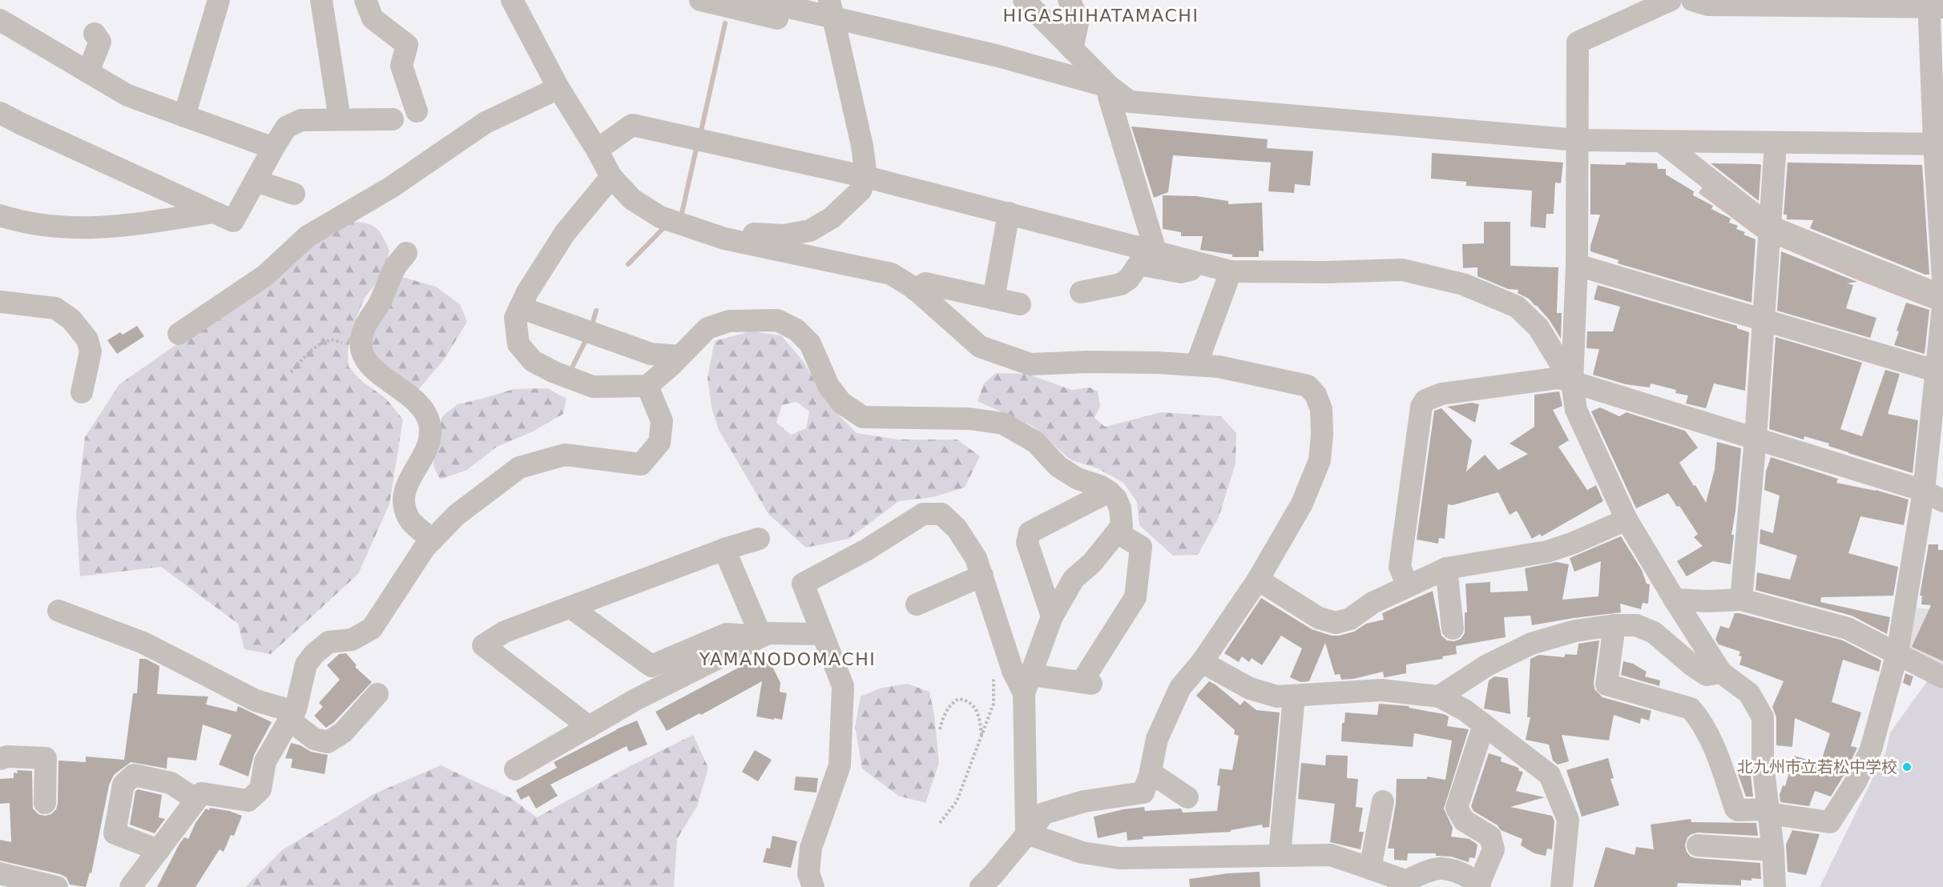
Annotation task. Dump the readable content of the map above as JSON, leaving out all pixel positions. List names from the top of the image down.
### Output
{
  "districts": ["HIGASHIHATAMACHI", "YAMANODOMACHI"],
  "places": ["北九州市立若松中学校"]
}
